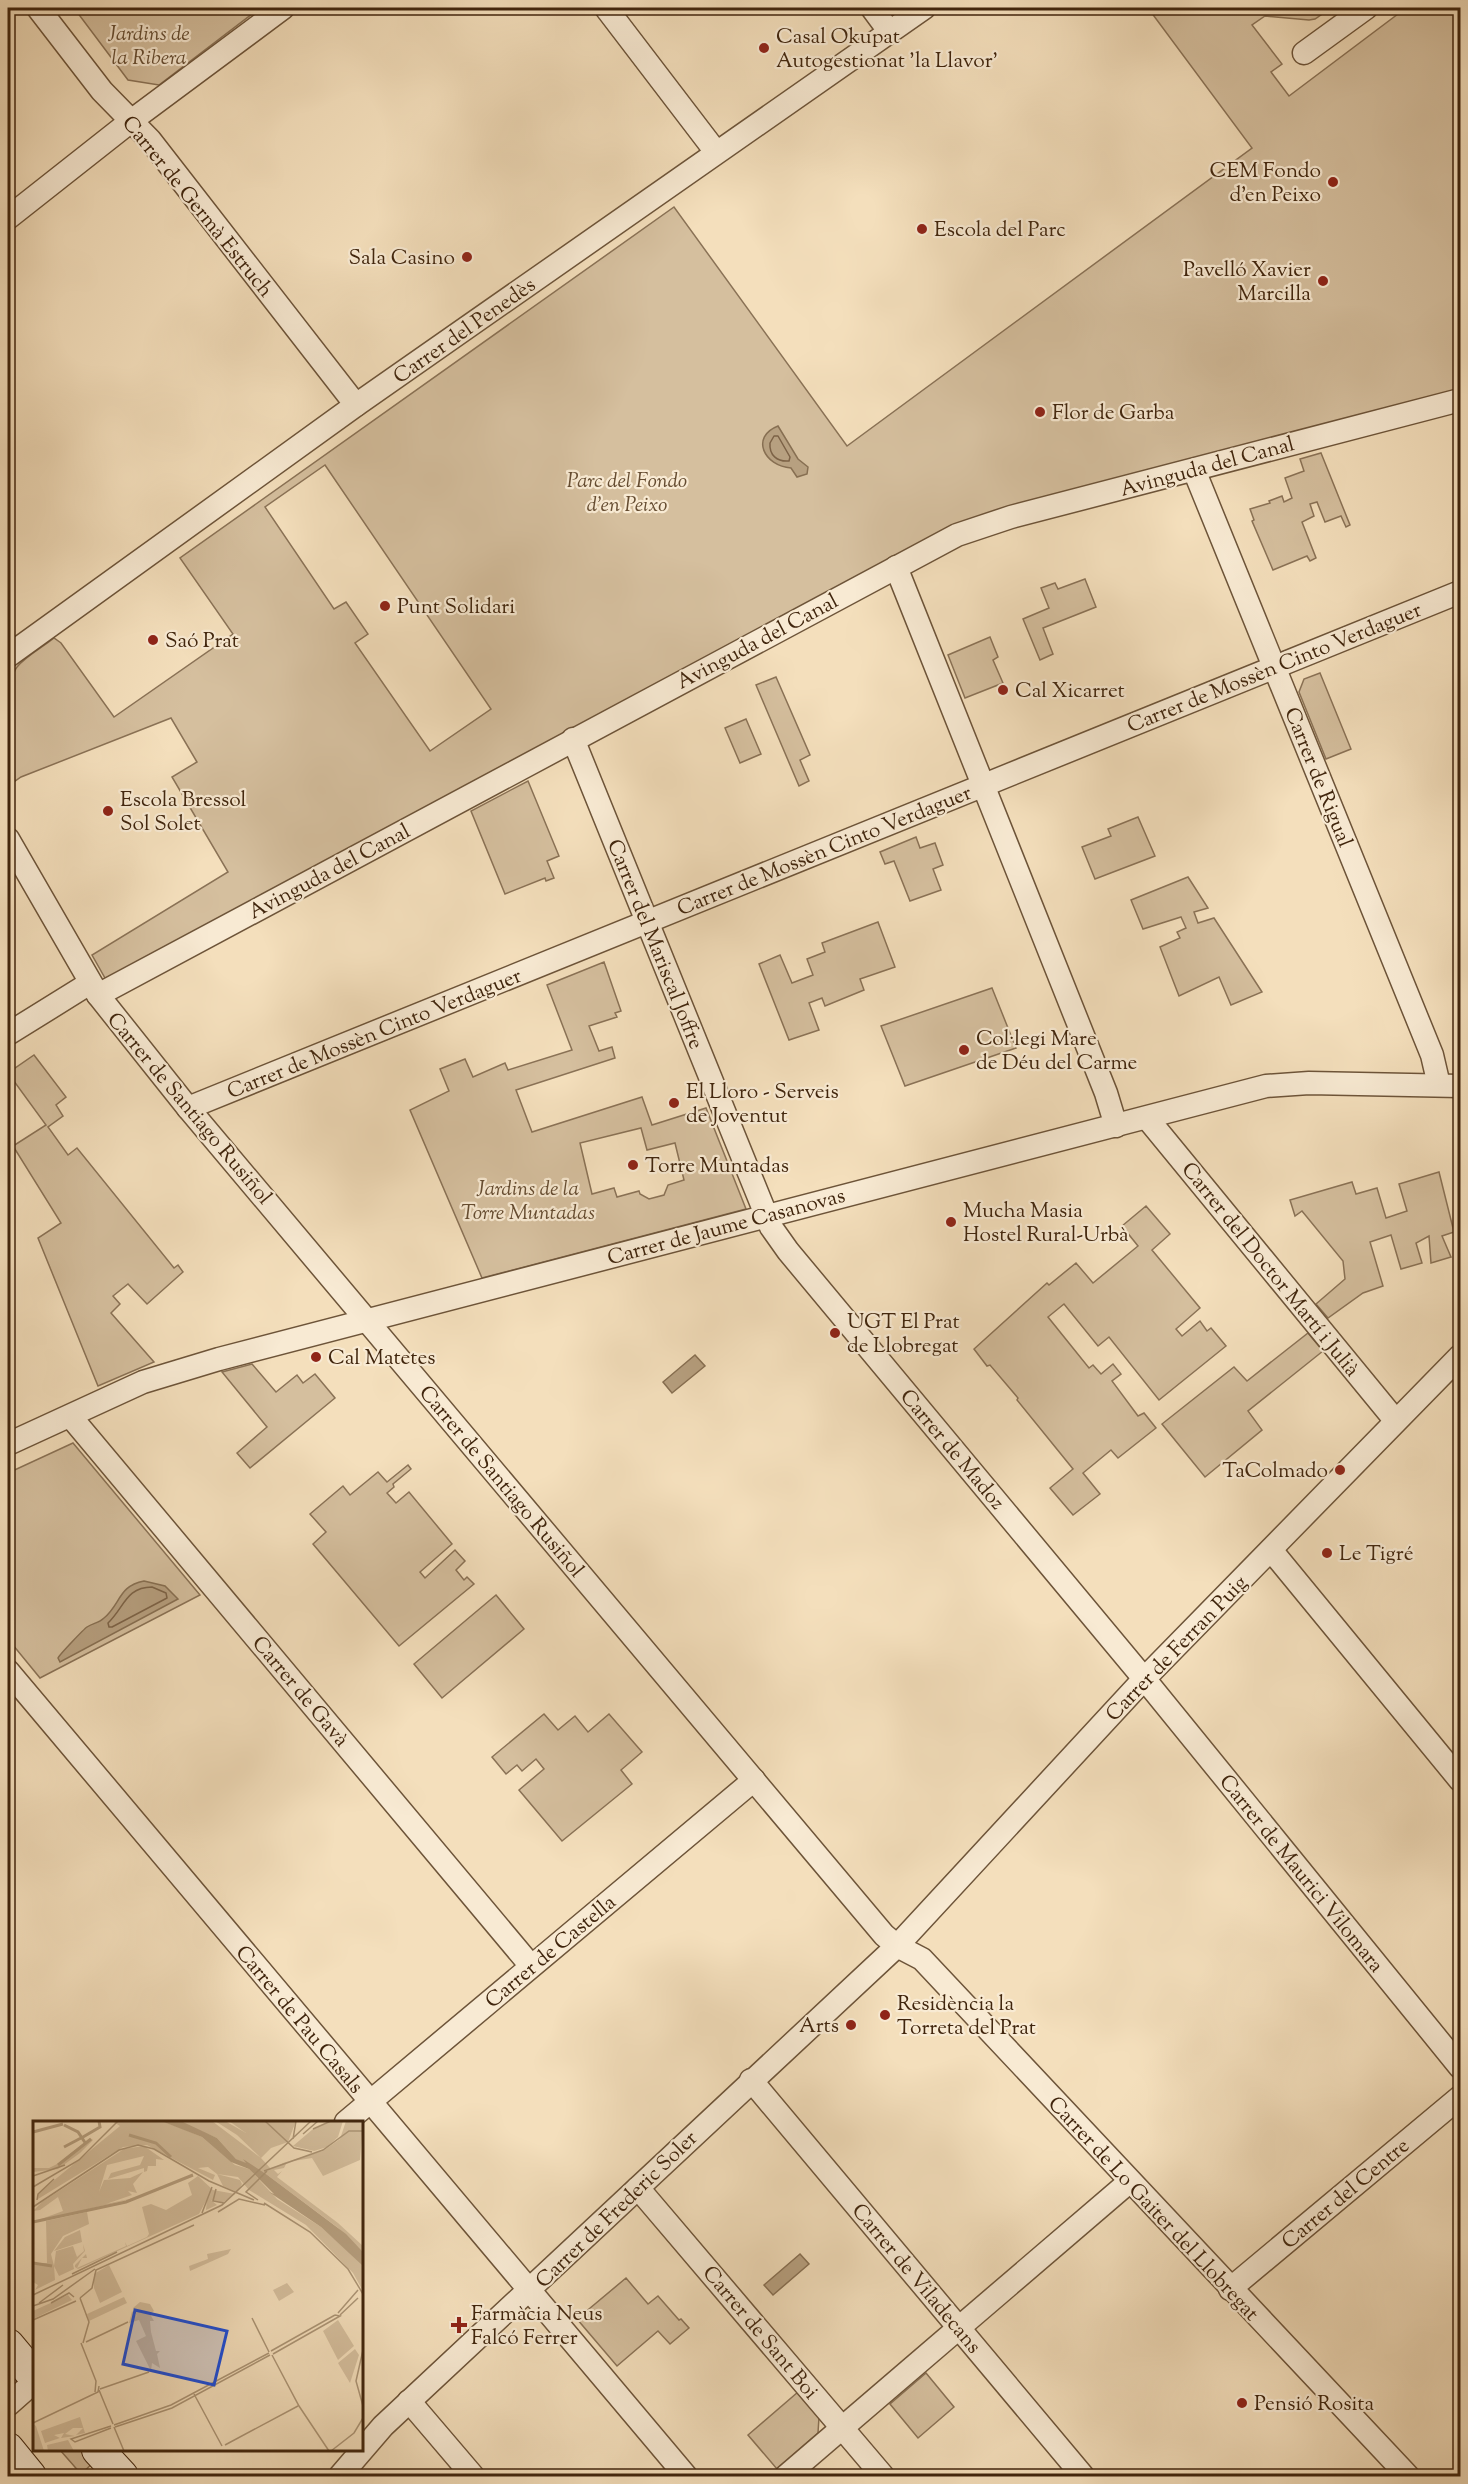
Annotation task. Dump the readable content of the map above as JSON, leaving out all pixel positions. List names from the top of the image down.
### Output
{
  "streets": {
    "street": [
      "Carrer de Germà Estruch",
      "Carrer del Penedès",
      "Avinguda del Canal",
      "Carrer de Mossèn Cinto Verdaguer",
      "Carrer de Rigual",
      "Carrer del Mariscal Joffre",
      "Carrer de Santiago Rusiñol",
      "Carrer de Jaume Casanovas",
      "Carrer del Doctor Martí i Julià",
      "Carrer de Madoz",
      "Carrer de Ferran Puig",
      "Carrer de Gavà",
      "Carrer de Maurici Vilomara",
      "Carrer de Castella",
      "Carrer de Pau Casals",
      "Carrer del Centre",
      "Carrer de Lo Gaiter del Llobregat",
      "Carrer de Frederic Soler",
      "Carrer de Viladecans",
      "Carrer de Sant Boi"
    ]
  },
  "crossings": [
    ["Carrer de Germà Estruch", "Carrer del Penedès"],
    ["Avinguda del Canal", "Carrer de Rigual"],
    ["Avinguda del Canal", "Carrer del Mariscal Joffre"],
    ["Avinguda del Canal", "Carrer de Santiago Rusiñol"],
    ["Carrer de Mossèn Cinto Verdaguer", "Carrer de Rigual"],
    ["Carrer de Mossèn Cinto Verdaguer", "Carrer del Mariscal Joffre"],
    ["Carrer de Mossèn Cinto Verdaguer", "Carrer de Santiago Rusiñol"],
    ["Carrer de Rigual", "Carrer de Jaume Casanovas"],
    ["Carrer del Mariscal Joffre", "Carrer de Jaume Casanovas"],
    ["Carrer del Mariscal Joffre", "Carrer de Madoz"],
    ["Carrer de Santiago Rusiñol", "Carrer de Jaume Casanovas"],
    ["Carrer de Santiago Rusiñol", "Carrer de Ferran Puig"],
    ["Carrer de Santiago Rusiñol", "Carrer de Castella"],
    ["Carrer de Santiago Rusiñol", "Carrer de Lo Gaiter del Llobregat"],
    ["Carrer de Santiago Rusiñol", "Carrer de Frederic Soler"],
    ["Carrer de Jaume Casanovas", "Carrer del Doctor Martí i Julià"],
    ["Carrer de Jaume Casanovas", "Carrer de Madoz"],
    ["Carrer de Jaume Casanovas", "Carrer de Gavà"],
    ["Carrer del Doctor Martí i Julià", "Carrer de Ferran Puig"],
    ["Carrer de Madoz", "Carrer de Ferran Puig"],
    ["Carrer de Madoz", "Carrer de Maurici Vilomara"],
    ["Carrer de Ferran Puig", "Carrer de Maurici Vilomara"],
    ["Carrer de Ferran Puig", "Carrer de Lo Gaiter del Llobregat"],
    ["Carrer de Ferran Puig", "Carrer de Frederic Soler"],
    ["Carrer de Gavà", "Carrer de Castella"],
    ["Carrer de Castella", "Carrer de Pau Casals"],
    ["Carrer de Pau Casals", "Carrer de Frederic Soler"],
    ["Carrer del Centre", "Carrer de Lo Gaiter del Llobregat"],
    ["Carrer de Lo Gaiter del Llobregat", "Carrer de Frederic Soler"],
    ["Carrer de Frederic Soler", "Carrer de Viladecans"],
    ["Carrer de Frederic Soler", "Carrer de Sant Boi"]
  ],
  "parks": ["Jardins de la Ribera", "Parc del Fondo d'en Peixo", "Jardins de la Torre Muntadas"],
  "places": {
    "other": [
      "Casal Okupat Autogestionat 'la Llavor'",
      "CEM Fondo d'en Peixo",
      "Escola del Parc",
      "Sala Casino",
      "Pavelló Xavier Marcilla",
      "Flor de Garba",
      "Punt Solidari",
      "Saó Prat",
      "Cal Xicarret",
      "Escola Bressol Sol Solet",
      "Col·legi Mare de Déu del Carme",
      "El Lloro - Serveis de Joventut",
      "Torre Muntadas",
      "Mucha Masia Hostel Rural-Urbà",
      "UGT El Prat de Llobregat",
      "Cal Matetes",
      "TaColmado",
      "Le Tigré",
      "Residència la Torreta del Prat",
      "Arts",
      "Pensió Rosita"
    ],
    "health": ["Farmàcia Neus Falcó Ferrer"]
  }
}
